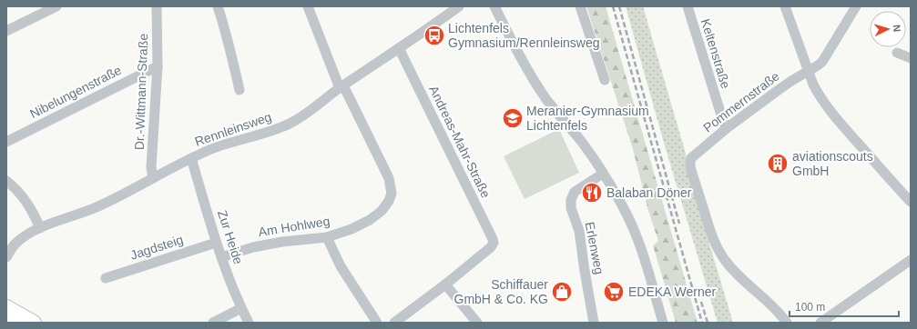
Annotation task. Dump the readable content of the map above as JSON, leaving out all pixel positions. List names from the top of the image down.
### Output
{
  "streets": {
    "street": [
      "Keltenstraße",
      "Nibelungenstraße",
      "Dr.-Wittmann-Straße",
      "Pommernstraße",
      "Rennleinsweg",
      "Andreas-Mahr-Straße",
      "Am Hohlweg",
      "Zur Heide",
      "Jagdsteig",
      "Erlenweg"
    ]
  },
  "crossings": [
    ["Keltenstraße", "Pommernstraße"],
    ["Nibelungenstraße", "Dr.-Wittmann-Straße"],
    ["Dr.-Wittmann-Straße", "Rennleinsweg"],
    ["Rennleinsweg", "Andreas-Mahr-Straße"],
    ["Rennleinsweg", "Am Hohlweg"],
    ["Rennleinsweg", "Zur Heide"],
    ["Am Hohlweg", "Zur Heide"],
    ["Zur Heide", "Jagdsteig"]
  ],
  "places": {
    "bus stop": ["Lichtenfels Gymnasium/Rennleinsweg"],
    "school or university": ["Meranier-Gymnasium Lichtenfels"],
    "building": ["aviationscouts GmbH"],
    "restaurant": ["Balaban Döner"],
    "shop": ["Schiffauer GmbH & Co. KG"],
    "supermarket": ["EDEKA Werner"]
  },
  "scale_bar": "100 m",
  "north": "right"
}
